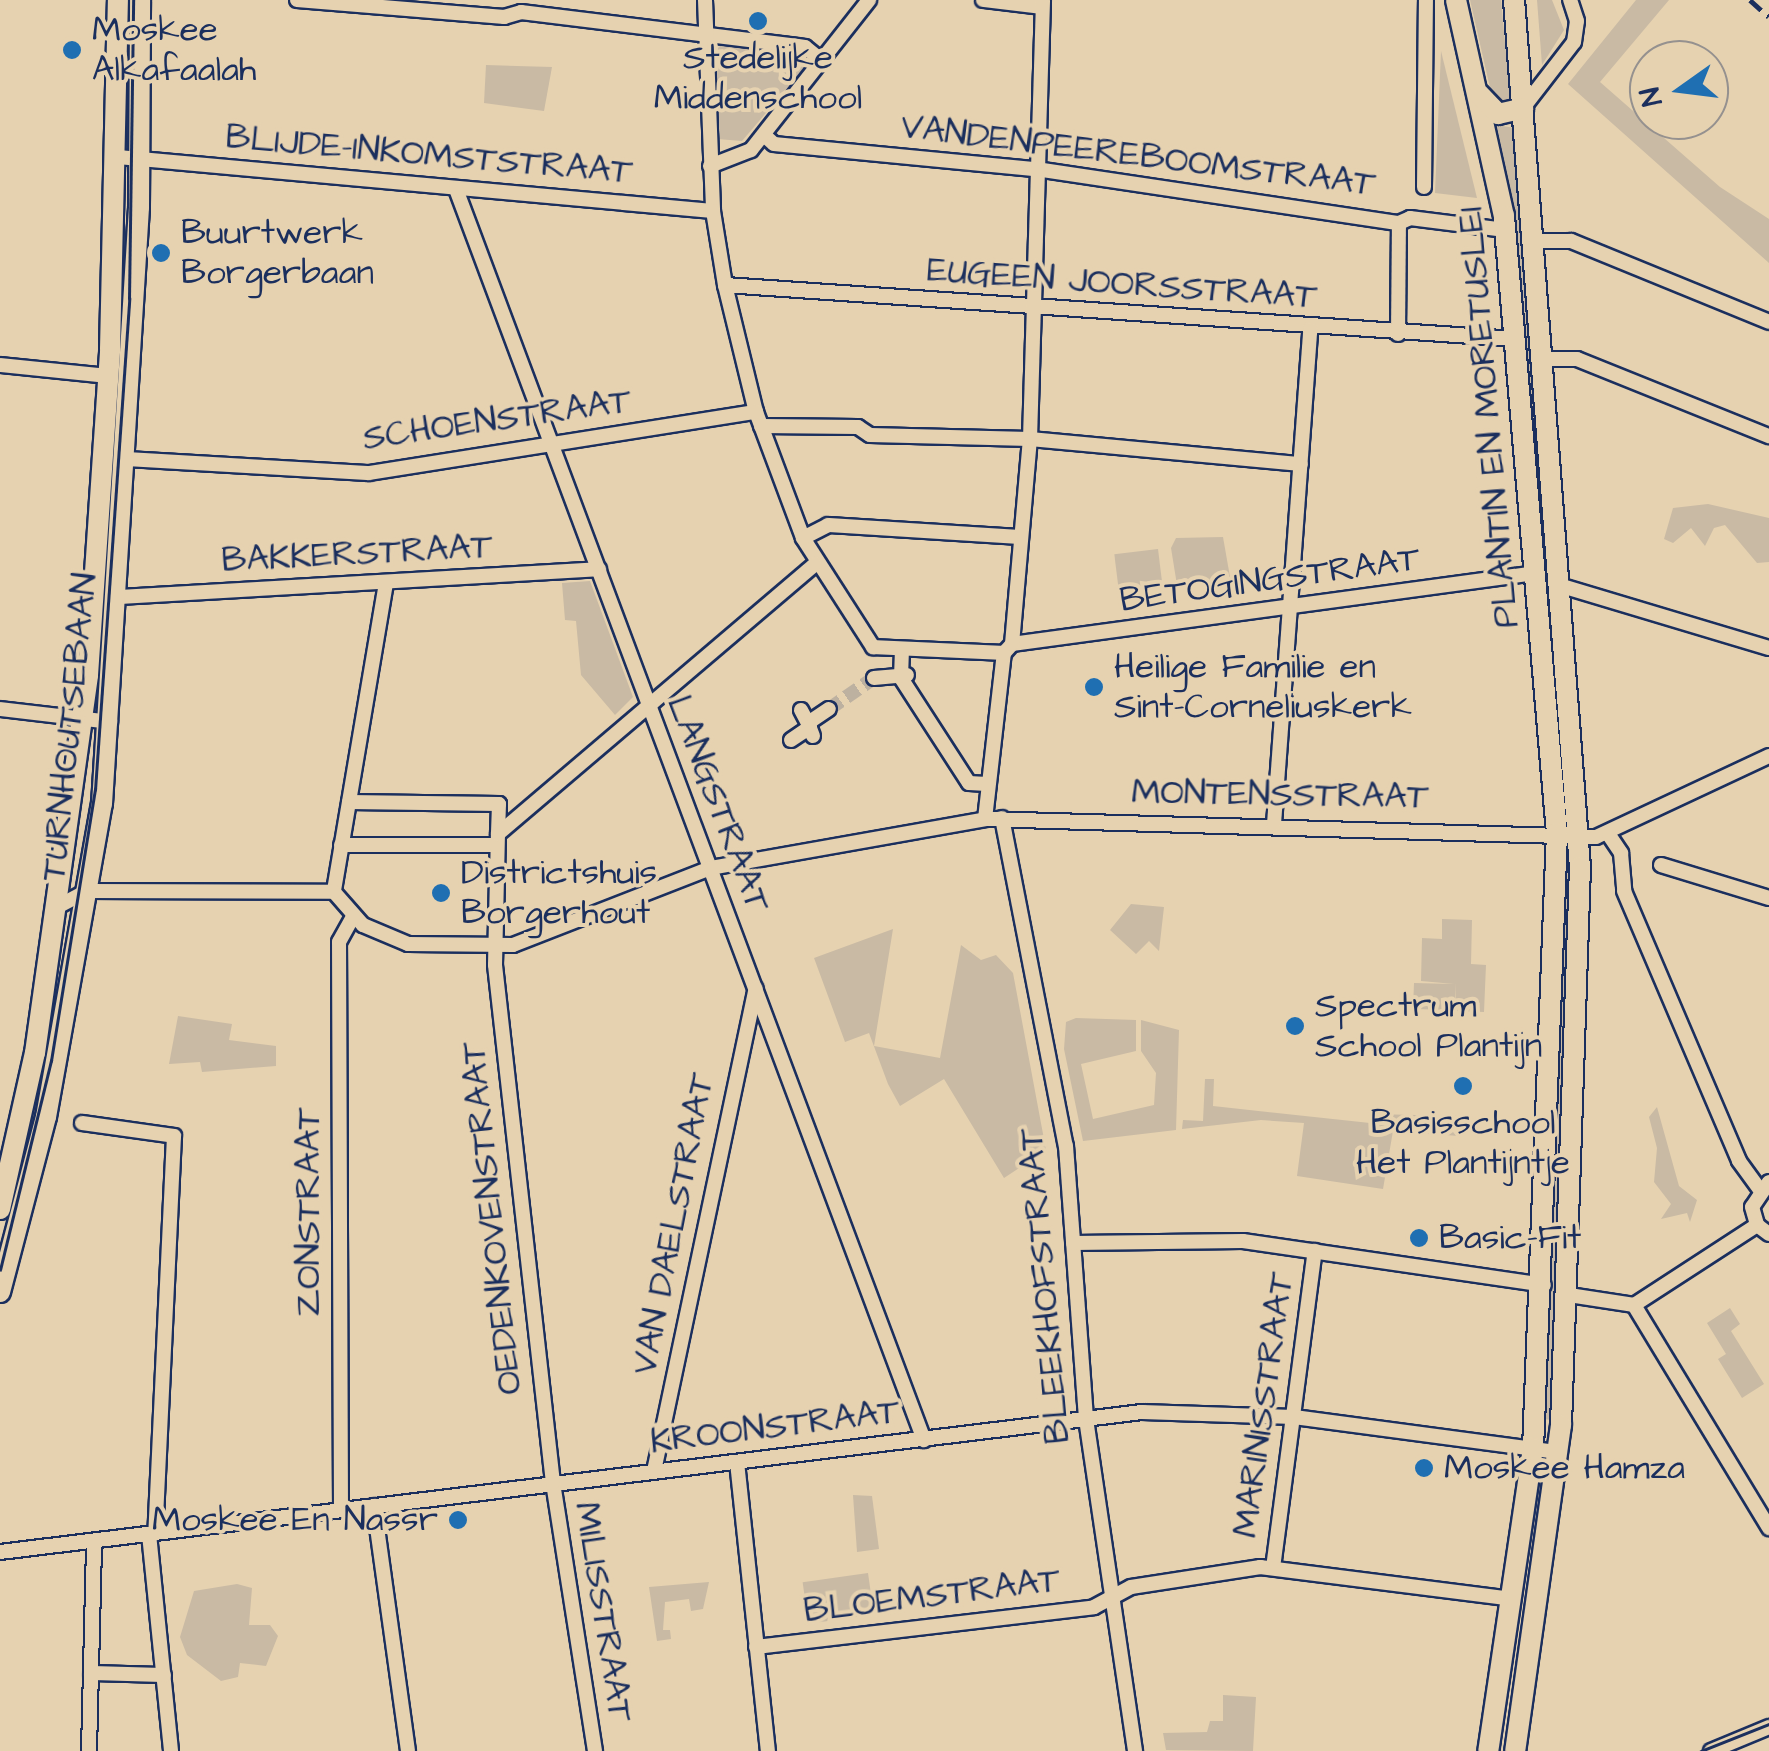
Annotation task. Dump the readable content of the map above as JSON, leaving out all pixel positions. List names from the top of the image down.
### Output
{
  "streets": {
    "main road": ["PLANTIN EN MORETUSLEI", "TURNHOUTSEBAAN"],
    "street": [
      "BLIJDE-INKOMSTSTRAAT",
      "VANDENPEEREBOOMSTRAAT",
      "EUGEEN JOORSSTRAAT",
      "SCHOENSTRAAT",
      "BAKKERSTRAAT",
      "BETOGINGSTRAAT",
      "MONTENSSTRAAT",
      "LANGSTRAAT",
      "ZONSTRAAT",
      "OEDENKOVENSTRAAT",
      "VAN DAELSTRAAT",
      "BLEEKHOFSTRAAT",
      "MARINISSTRAAT",
      "KROONSTRAAT",
      "BLOEMSTRAAT",
      "MILISSTRAAT"
    ]
  },
  "crossings": [
    ["BLIJDE-INKOMSTSTRAAT", "TURNHOUTSEBAAN"],
    ["BLIJDE-INKOMSTSTRAAT", "LANGSTRAAT"],
    ["VANDENPEEREBOOMSTRAAT", "PLANTIN EN MORETUSLEI"],
    ["EUGEEN JOORSSTRAAT", "PLANTIN EN MORETUSLEI"],
    ["PLANTIN EN MORETUSLEI", "BETOGINGSTRAAT"],
    ["PLANTIN EN MORETUSLEI", "MONTENSSTRAAT"],
    ["PLANTIN EN MORETUSLEI", "KROONSTRAAT"],
    ["PLANTIN EN MORETUSLEI", "BLOEMSTRAAT"],
    ["SCHOENSTRAAT", "TURNHOUTSEBAAN"],
    ["SCHOENSTRAAT", "LANGSTRAAT"],
    ["BAKKERSTRAAT", "TURNHOUTSEBAAN"],
    ["BAKKERSTRAAT", "LANGSTRAAT"],
    ["MONTENSSTRAAT", "LANGSTRAAT"],
    ["MONTENSSTRAAT", "ZONSTRAAT"],
    ["MONTENSSTRAAT", "OEDENKOVENSTRAAT"],
    ["MONTENSSTRAAT", "BLEEKHOFSTRAAT"],
    ["LANGSTRAAT", "VAN DAELSTRAAT"],
    ["LANGSTRAAT", "KROONSTRAAT"],
    ["ZONSTRAAT", "KROONSTRAAT"],
    ["OEDENKOVENSTRAAT", "KROONSTRAAT"],
    ["OEDENKOVENSTRAAT", "MILISSTRAAT"],
    ["VAN DAELSTRAAT", "KROONSTRAAT"],
    ["BLEEKHOFSTRAAT", "KROONSTRAAT"],
    ["BLEEKHOFSTRAAT", "BLOEMSTRAAT"],
    ["MARINISSTRAAT", "KROONSTRAAT"],
    ["MARINISSTRAAT", "BLOEMSTRAAT"],
    ["KROONSTRAAT", "MILISSTRAAT"]
  ],
  "places": [
    "Stedelijke Middenschool",
    "Moskee Alkafaalah",
    "Buurtwerk Borgerbaan",
    "Heilige Familie en Sint-Corneliuskerk",
    "Districtshuis Borgerhout",
    "Spectrum School Plantijn",
    "Basisschool Het Plantijntje",
    "Basic-Fit",
    "Moskee Hamza",
    "Moskee En Nassr"
  ],
  "north": "left"
}
